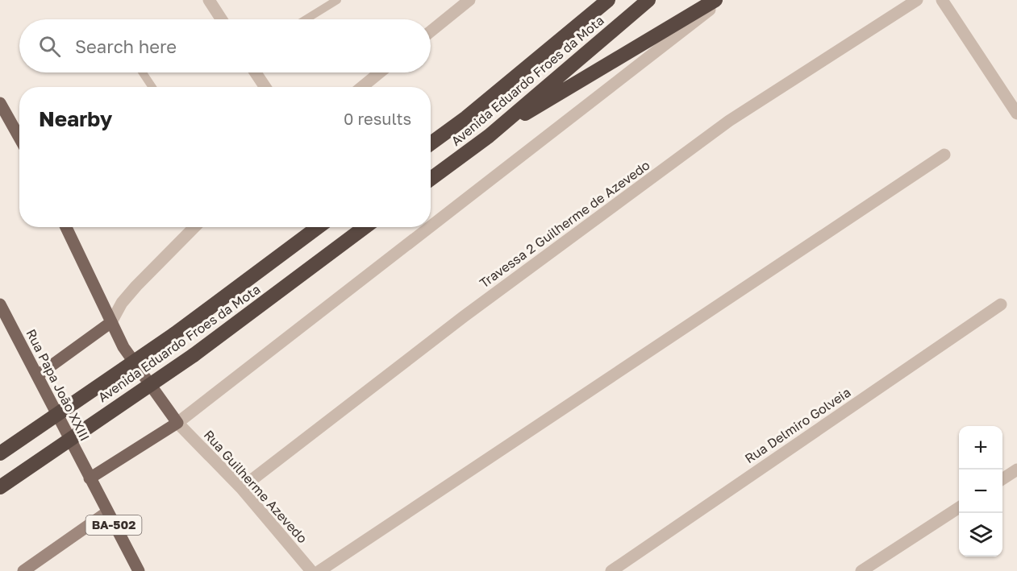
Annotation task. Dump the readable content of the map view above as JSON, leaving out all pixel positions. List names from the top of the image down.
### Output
{
  "streets": {
    "highway": ["Avenida Eduardo Froes da Mota"],
    "main road": ["Rua Papa João XXIII", "BA-502"],
    "street": ["Travessa 2 Guilherme de Azevedo", "Rua Delmiro Golveia", "Rua Guilherme Azevedo"]
  },
  "crossings": [
    ["Travessa 2 Guilherme de Azevedo", "Rua Guilherme Azevedo"],
    ["Rua Papa João XXIII", "BA-502"]
  ],
  "page": {
    "search": "Search here",
    "heading": ["Nearby", "0 results"],
    "map_buttons": ["+", "−"]
  }
}
